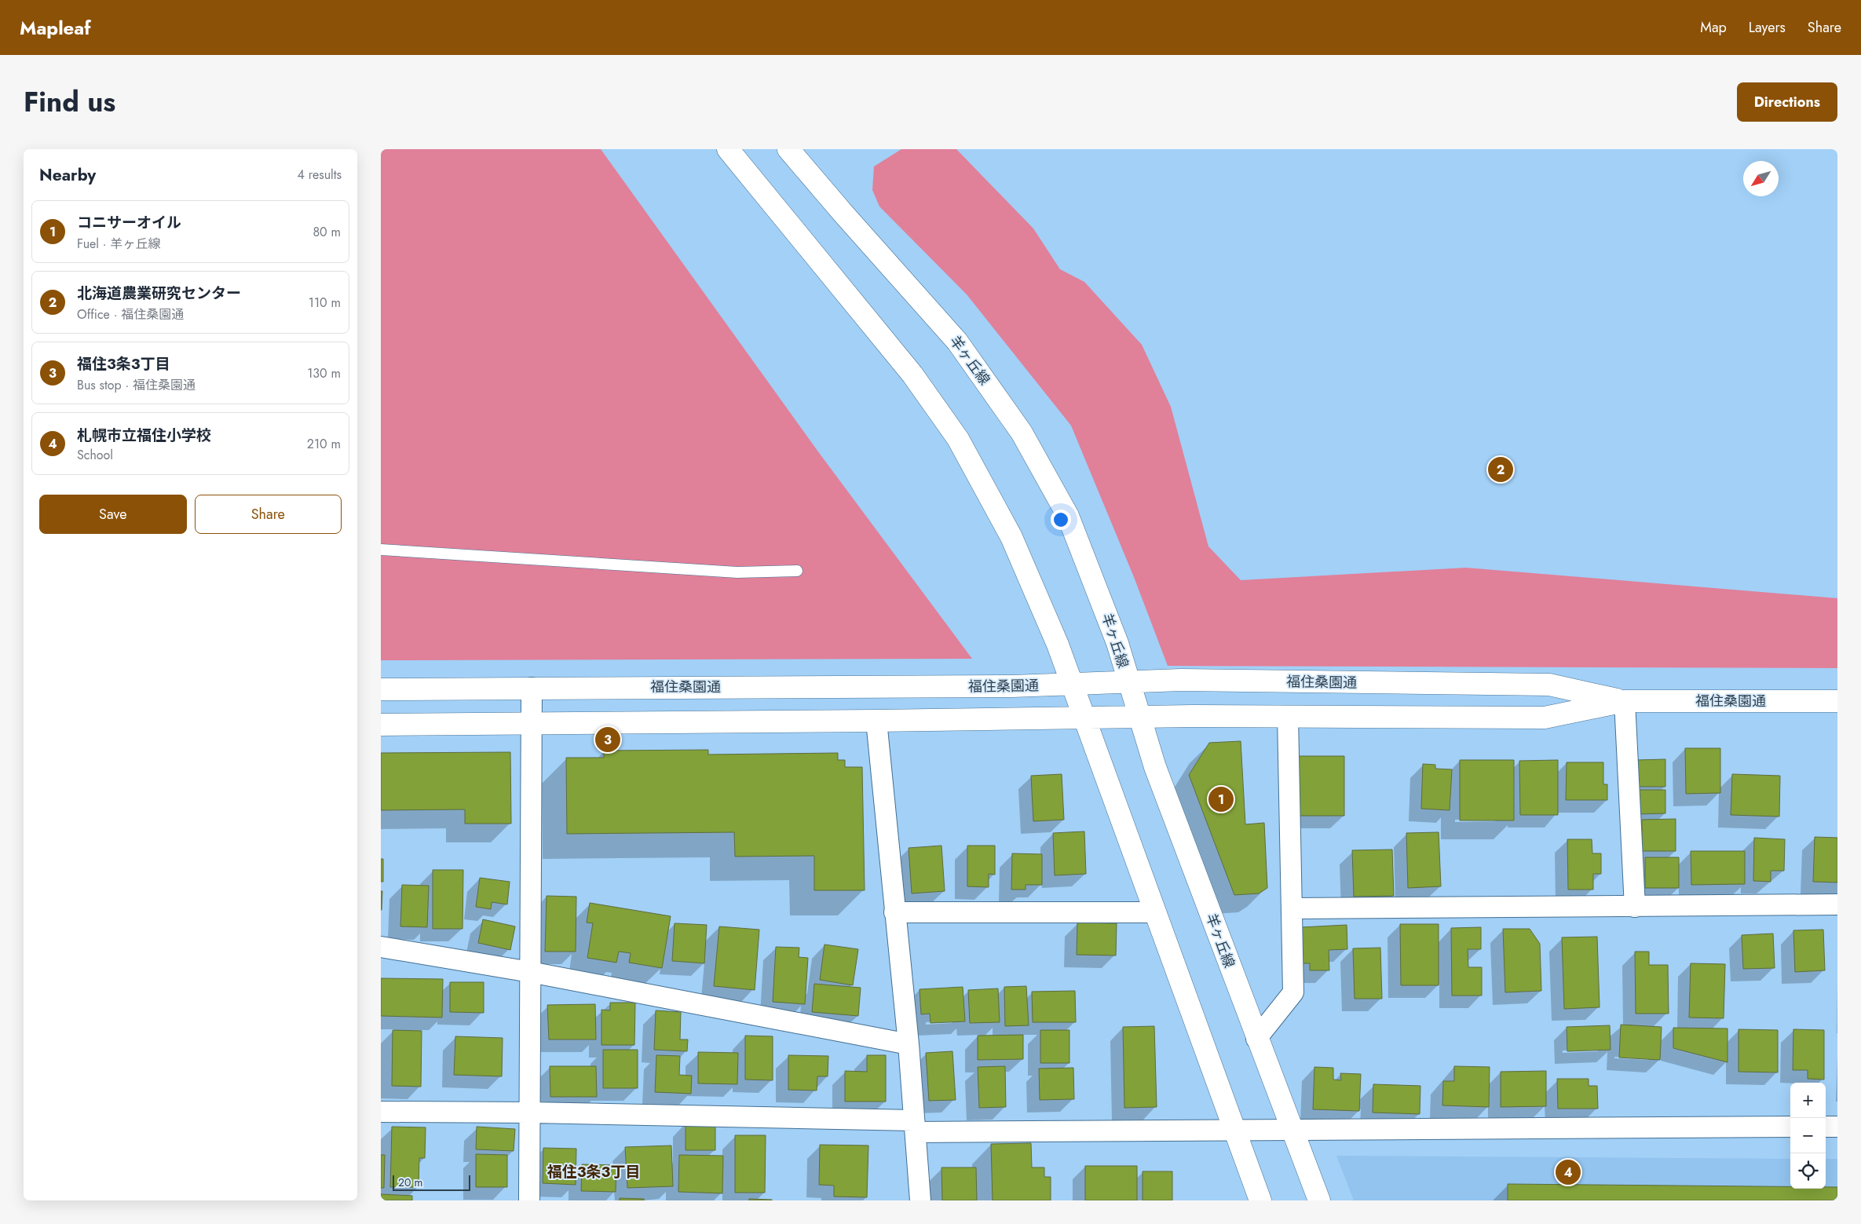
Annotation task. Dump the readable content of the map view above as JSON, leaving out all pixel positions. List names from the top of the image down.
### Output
{
  "streets": {
    "main road": ["羊ヶ丘線", "福住桑園通"]
  },
  "crossings": [
    ["羊ヶ丘線", "福住桑園通"]
  ],
  "districts": ["福住3条3丁目"],
  "scale_bar": "20 m",
  "north": "bottom left",
  "page": {
    "header": "Mapleaf",
    "nav": ["Map", "Layers", "Share"],
    "title": "Find us",
    "buttons": [
      "Directions",
      ["Save", "Share"]
    ],
    "heading": ["Nearby", "4 results"],
    "list": [
      {
        "mark": "1",
        "name": "コニサーオイル",
        "note": "Fuel · 羊ヶ丘線",
        "value": "80 m"
      },
      {
        "mark": "2",
        "name": "北海道農業研究センター",
        "note": "Office · 福住桑園通",
        "value": "110 m"
      },
      {
        "mark": "3",
        "name": "福住3条3丁目",
        "note": "Bus stop · 福住桑園通",
        "value": "130 m"
      },
      {
        "mark": "4",
        "name": "札幌市立福住小学校",
        "note": "School",
        "value": "210 m"
      }
    ],
    "pins": [
      "2",
      "3",
      "1",
      "4"
    ],
    "map_buttons": ["+", "−"],
    "scale": "20 m"
  }
}
